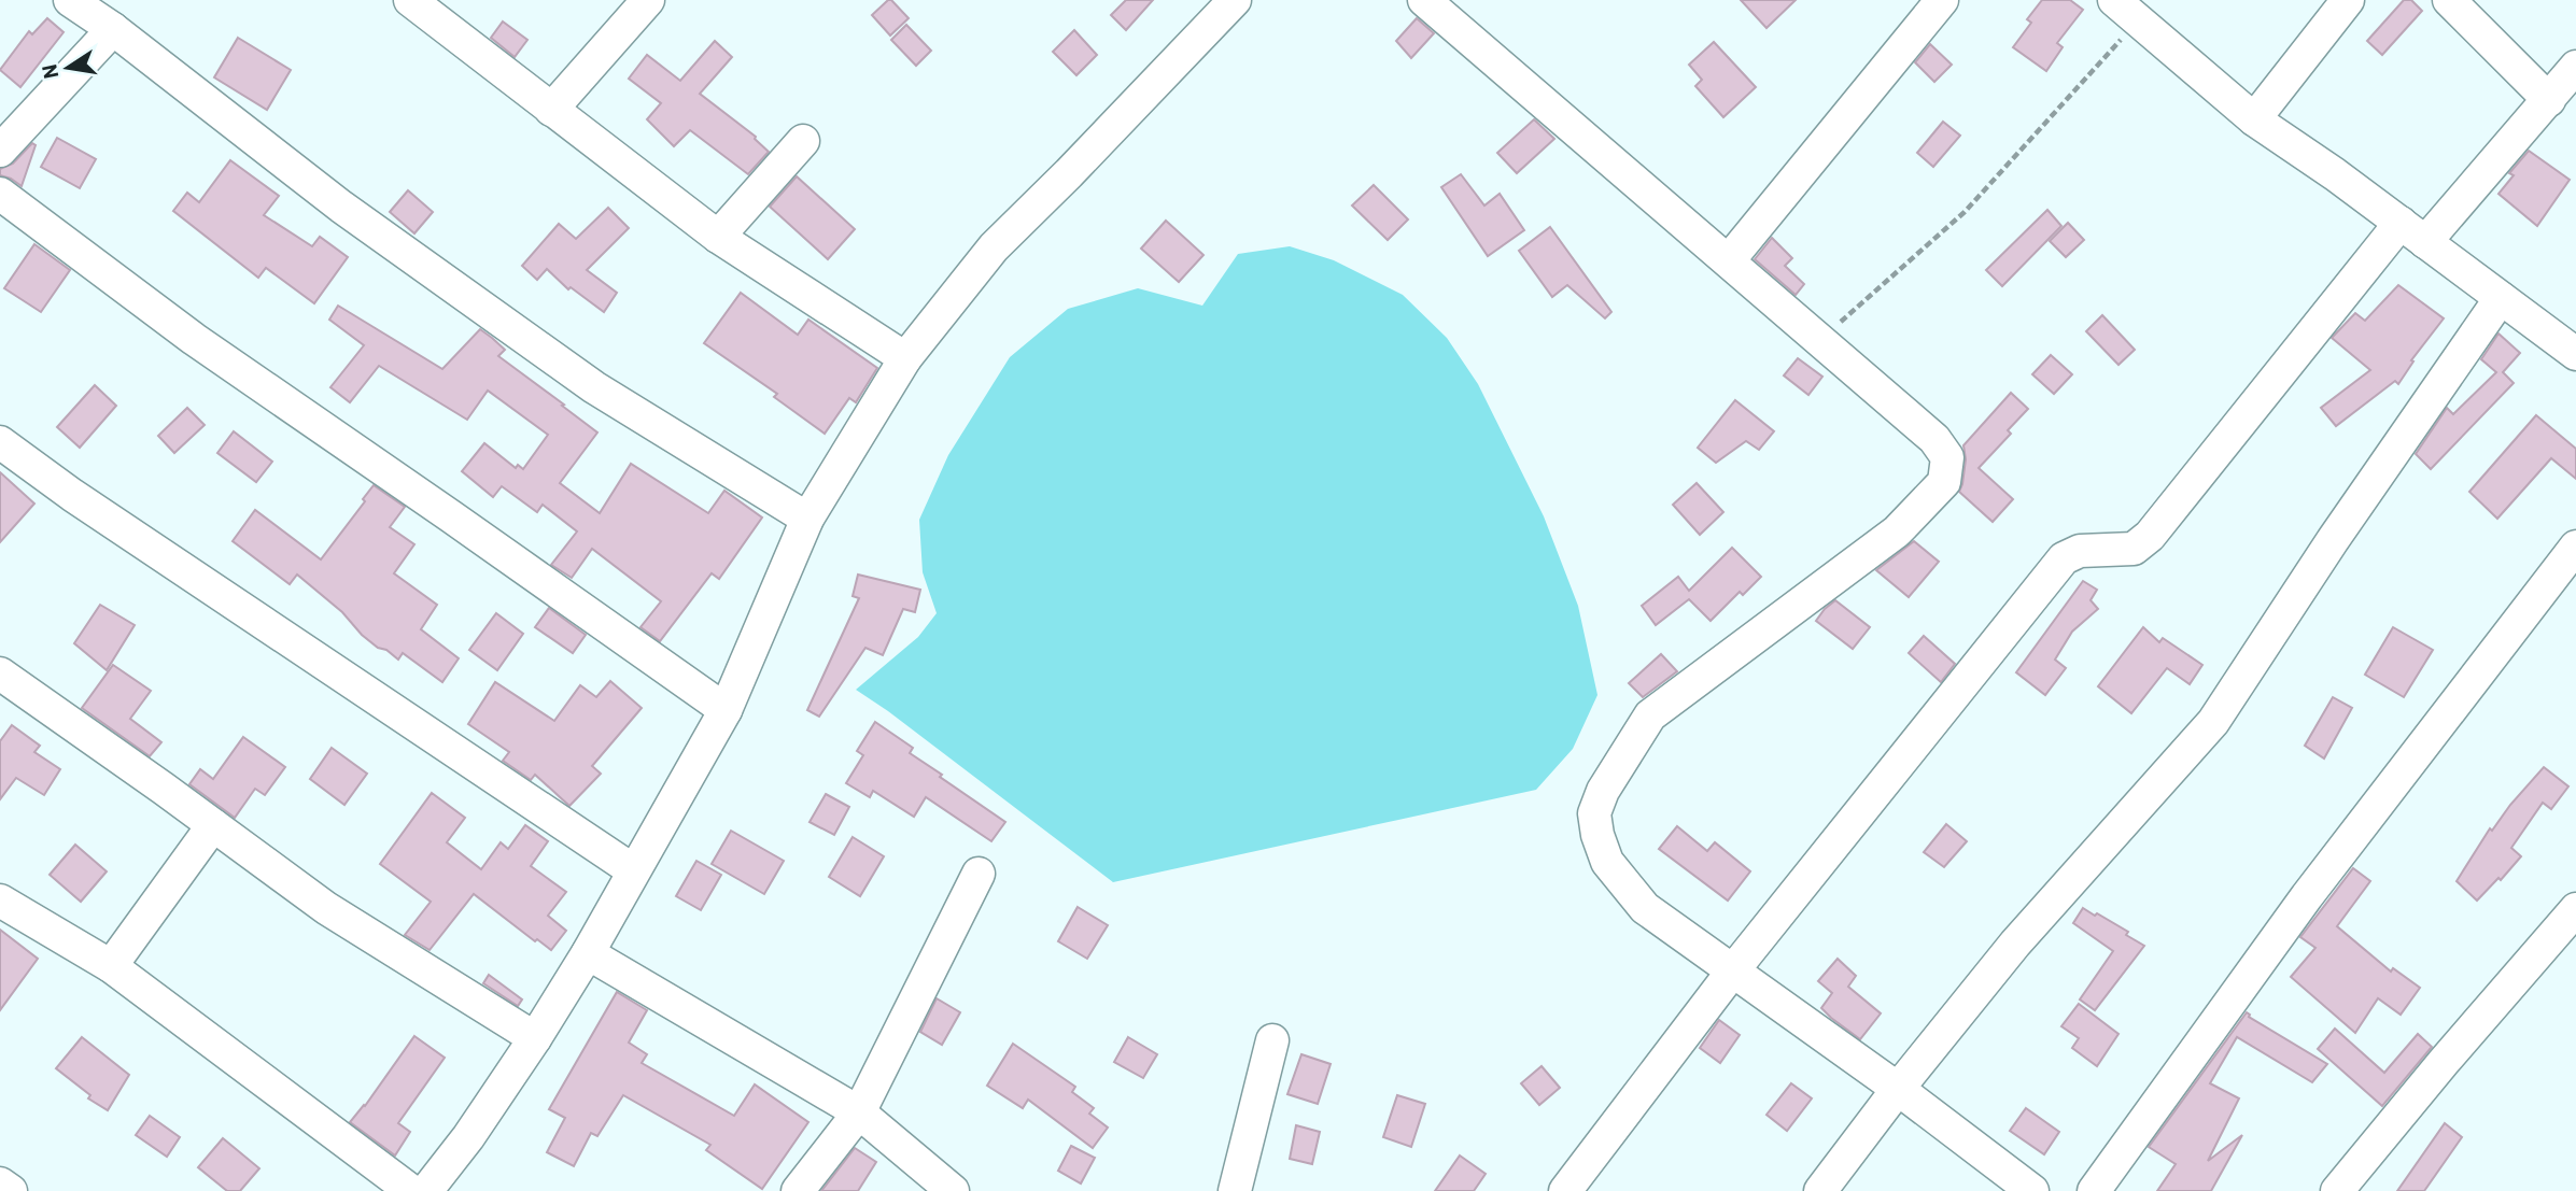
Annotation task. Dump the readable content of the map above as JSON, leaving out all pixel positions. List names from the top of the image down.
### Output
{
  "north": "left"
}
